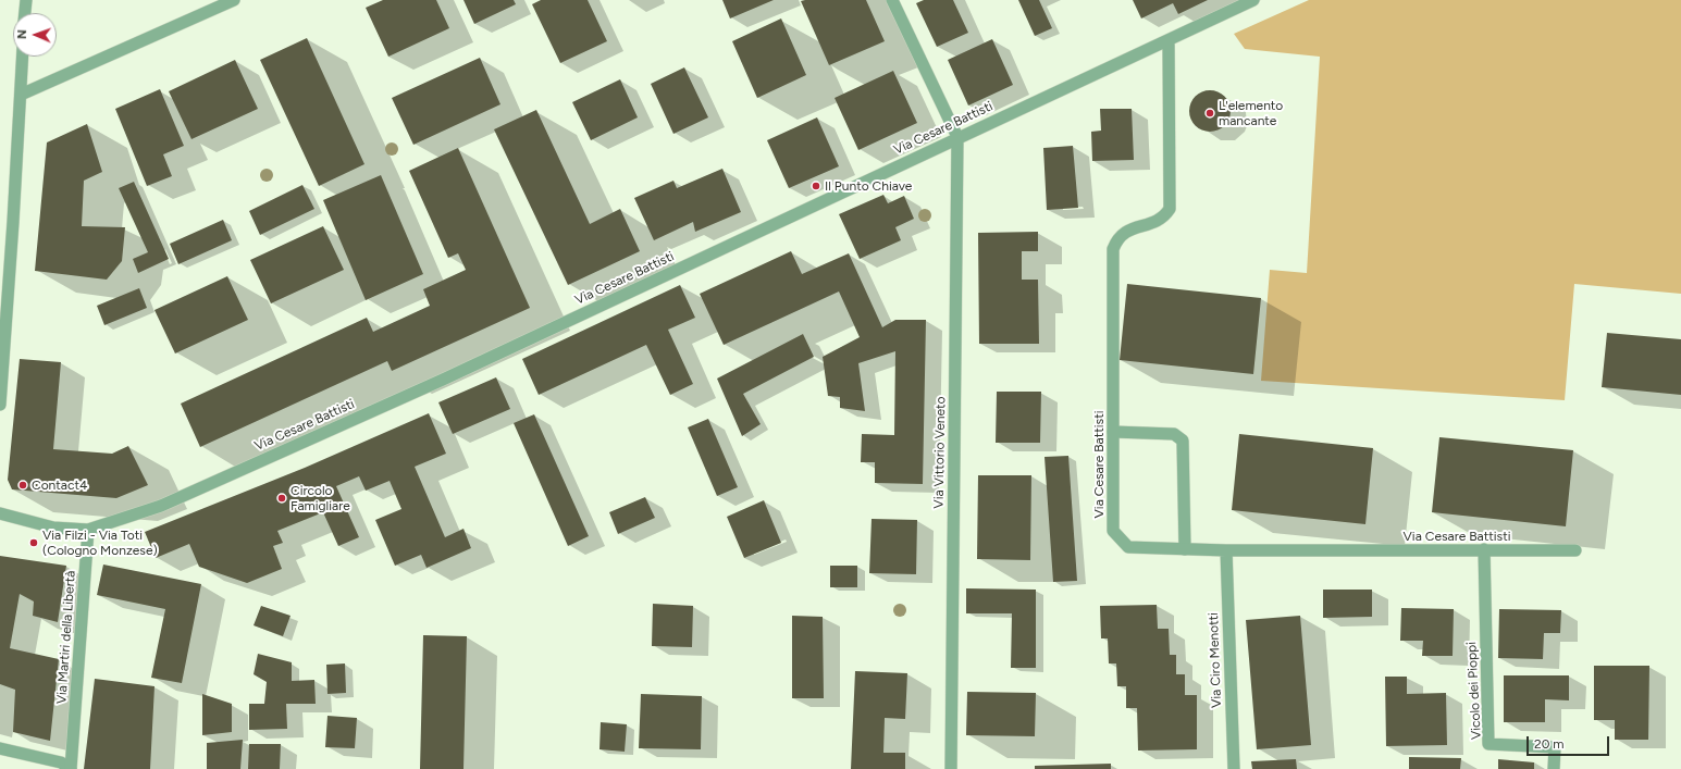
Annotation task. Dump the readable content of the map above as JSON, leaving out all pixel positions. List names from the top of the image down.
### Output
{
  "streets": {
    "street": [
      "Via Cesare Battisti",
      "Via Vittorio Veneto",
      "Via Martiri della Libertà",
      "Via Ciro Menotti",
      "Vicolo dei Pioppi"
    ]
  },
  "crossings": [
    ["Via Cesare Battisti", "Via Vittorio Veneto"],
    ["Via Cesare Battisti", "Via Martiri della Libertà"],
    ["Via Cesare Battisti", "Via Ciro Menotti"],
    ["Via Cesare Battisti", "Vicolo dei Pioppi"]
  ],
  "places": [
    "L'elemento mancante",
    "Il Punto Chiave",
    "Contact4",
    "Circolo Famigliare",
    "Via Filzi - Via Toti (Cologno Monzese)"
  ],
  "scale_bar": "20 m",
  "north": "left"
}
